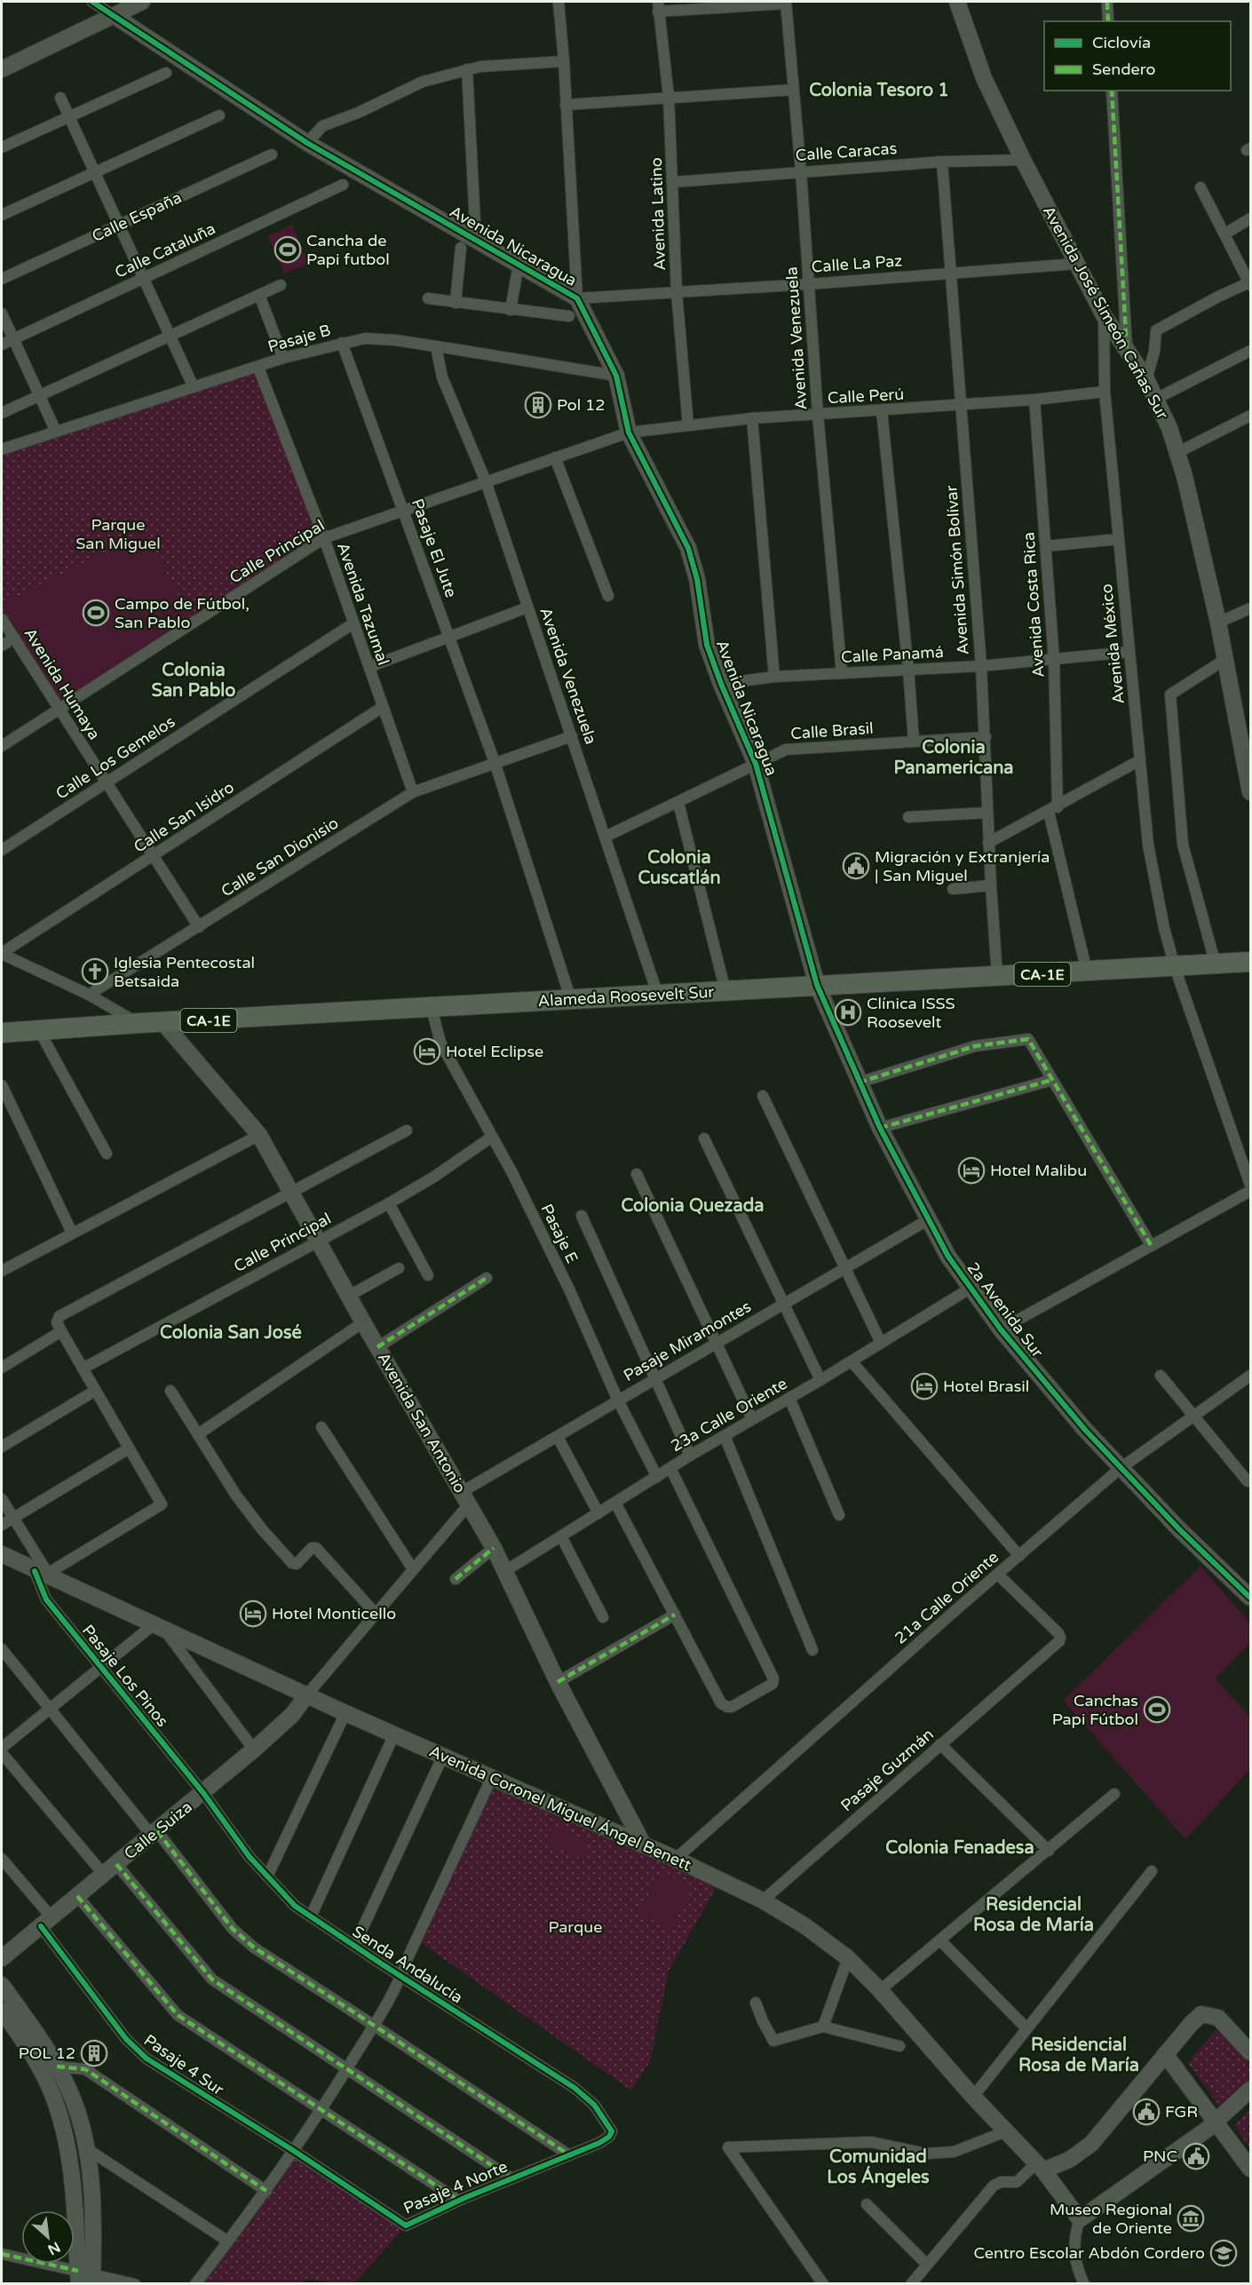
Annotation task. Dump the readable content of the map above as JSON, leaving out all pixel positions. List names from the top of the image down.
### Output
{
  "streets": {
    "highway": ["CA-1E", "Alameda Roosevelt Sur"],
    "street": [
      "Calle Caracas",
      "Avenida Latino",
      "Calle España",
      "Avenida Nicaragua",
      "Calle Cataluña",
      "Calle La Paz",
      "Avenida José Simeón Cañas Sur",
      "Pasaje B",
      "Avenida Venezuela",
      "Calle Perú",
      "Pasaje El Jute",
      "Calle Principal",
      "Avenida Simón Bolívar",
      "Avenida Tazumal",
      "Avenida Costa Rica",
      "Avenida México",
      "Calle Panamá",
      "Avenida Humaya",
      "Calle Brasil",
      "Calle Los Gemelos",
      "Calle San Isidro",
      "Calle San Dionisio",
      "Pasaje E",
      "2a Avenida Sur",
      "Pasaje Miramontes",
      "23a Calle Oriente",
      "Avenida San Antonio",
      "21a Calle Oriente",
      "Pasaje Los Pinos",
      "Pasaje Guzmán",
      "Avenida Coronel Miguel Ángel Benett",
      "Calle Suiza",
      "Senda Andalucía",
      "Pasaje 4 Sur",
      "Pasaje 4 Norte"
    ]
  },
  "crossings": [
    ["Calle Caracas", "Avenida Latino"],
    ["Calle Caracas", "Avenida José Simeón Cañas Sur"],
    ["Calle Caracas", "Avenida Venezuela"],
    ["Calle Caracas", "Avenida Simón Bolívar"],
    ["Avenida Latino", "Calle La Paz"],
    ["Avenida Latino", "Calle Perú"],
    ["Avenida Nicaragua", "Calle La Paz"],
    ["Avenida Nicaragua", "Pasaje B"],
    ["Avenida Nicaragua", "Calle Perú"],
    ["Avenida Nicaragua", "Calle Principal"],
    ["Avenida Nicaragua", "Calle Panamá"],
    ["Avenida Nicaragua", "Calle Brasil"],
    ["Avenida Nicaragua", "Alameda Roosevelt Sur"],
    ["Avenida Nicaragua", "2a Avenida Sur"],
    ["Calle La Paz", "Avenida José Simeón Cañas Sur"],
    ["Calle La Paz", "Avenida Venezuela"],
    ["Calle La Paz", "Avenida Simón Bolívar"],
    ["Avenida José Simeón Cañas Sur", "Avenida México"],
    ["Pasaje B", "Avenida Venezuela"],
    ["Pasaje B", "Pasaje El Jute"],
    ["Pasaje B", "Avenida Tazumal"],
    ["Avenida Venezuela", "Calle Perú"],
    ["Avenida Venezuela", "Calle Principal"],
    ["Avenida Venezuela", "Calle Panamá"],
    ["Avenida Venezuela", "Calle Brasil"],
    ["Avenida Venezuela", "Calle San Dionisio"],
    ["Calle Perú", "Calle Principal"],
    ["Calle Perú", "Avenida Simón Bolívar"],
    ["Calle Perú", "Avenida Costa Rica"],
    ["Calle Perú", "Avenida México"],
    ["Pasaje El Jute", "Calle Principal"],
    ["Pasaje El Jute", "Calle San Dionisio"],
    ["Pasaje El Jute", "Alameda Roosevelt Sur"],
    ["Calle Principal", "Avenida Tazumal"],
    ["Calle Principal", "Avenida Humaya"],
    ["Calle Principal", "Pasaje E"],
    ["Calle Principal", "Avenida San Antonio"],
    ["Avenida Simón Bolívar", "Calle Panamá"],
    ["Avenida Simón Bolívar", "Calle Brasil"],
    ["Avenida Simón Bolívar", "Alameda Roosevelt Sur"],
    ["Avenida Tazumal", "Calle Los Gemelos"],
    ["Avenida Tazumal", "Calle San Isidro"],
    ["Avenida Tazumal", "Calle San Dionisio"],
    ["Avenida Costa Rica", "Calle Panamá"],
    ["Avenida Costa Rica", "Alameda Roosevelt Sur"],
    ["Avenida México", "Calle Panamá"],
    ["Avenida México", "Alameda Roosevelt Sur"],
    ["Avenida Humaya", "Calle Los Gemelos"],
    ["Avenida Humaya", "Calle San Isidro"],
    ["Avenida Humaya", "Calle San Dionisio"],
    ["Alameda Roosevelt Sur", "Pasaje E"],
    ["Alameda Roosevelt Sur", "2a Avenida Sur"],
    ["Alameda Roosevelt Sur", "Avenida San Antonio"],
    ["Pasaje E", "Pasaje Miramontes"],
    ["Pasaje E", "23a Calle Oriente"],
    ["2a Avenida Sur", "Pasaje Miramontes"],
    ["2a Avenida Sur", "23a Calle Oriente"],
    ["2a Avenida Sur", "21a Calle Oriente"],
    ["Pasaje Miramontes", "Avenida San Antonio"],
    ["Pasaje Miramontes", "Avenida Coronel Miguel Ángel Benett"],
    ["Pasaje Miramontes", "Calle Suiza"],
    ["23a Calle Oriente", "Avenida San Antonio"],
    ["Avenida San Antonio", "Avenida Coronel Miguel Ángel Benett"],
    ["21a Calle Oriente", "Pasaje Guzmán"],
    ["21a Calle Oriente", "Avenida Coronel Miguel Ángel Benett"],
    ["Pasaje Los Pinos", "Avenida Coronel Miguel Ángel Benett"],
    ["Pasaje Los Pinos", "Calle Suiza"],
    ["Pasaje Los Pinos", "Senda Andalucía"],
    ["Pasaje Guzmán", "Avenida Coronel Miguel Ángel Benett"],
    ["Avenida Coronel Miguel Ángel Benett", "Calle Suiza"],
    ["Calle Suiza", "Senda Andalucía"],
    ["Calle Suiza", "Pasaje 4 Sur"],
    ["Senda Andalucía", "Pasaje 4 Norte"],
    ["Pasaje 4 Sur", "Pasaje 4 Norte"]
  ],
  "districts": [
    "Colonia Tesoro 1",
    "Colonia San Pablo",
    "Colonia Panamericana",
    "Colonia Cuscatlán",
    "Colonia Quezada",
    "Colonia San José",
    "Colonia Fenadesa",
    "Residencial Rosa de María",
    "Residencial Rosa de María",
    "Comunidad Los Ángeles"
  ],
  "parks": ["Parque San Miguel", "Parque"],
  "places": {
    "sports": ["Cancha de Papi futbol", "Campo de Fútbol, San Pablo", "Canchas Papi Fútbol"],
    "building": ["Pol 12", "POL 12"],
    "public building": ["Migración y Extranjería | San Miguel", "FGR", "PNC"],
    "church": ["Iglesia Pentecostal Betsaida"],
    "hospital": ["Clínica ISSS Roosevelt"],
    "hotel": [
      "Hotel Eclipse",
      "Hotel Malibu",
      "Hotel Brasil",
      "Hotel Monticello"
    ],
    "museum": ["Museo Regional de Oriente"],
    "school or university": ["Centro Escolar Abdón Cordero"]
  },
  "legend": ["Ciclovía", "Sendero"],
  "north": "bottom right"
}
